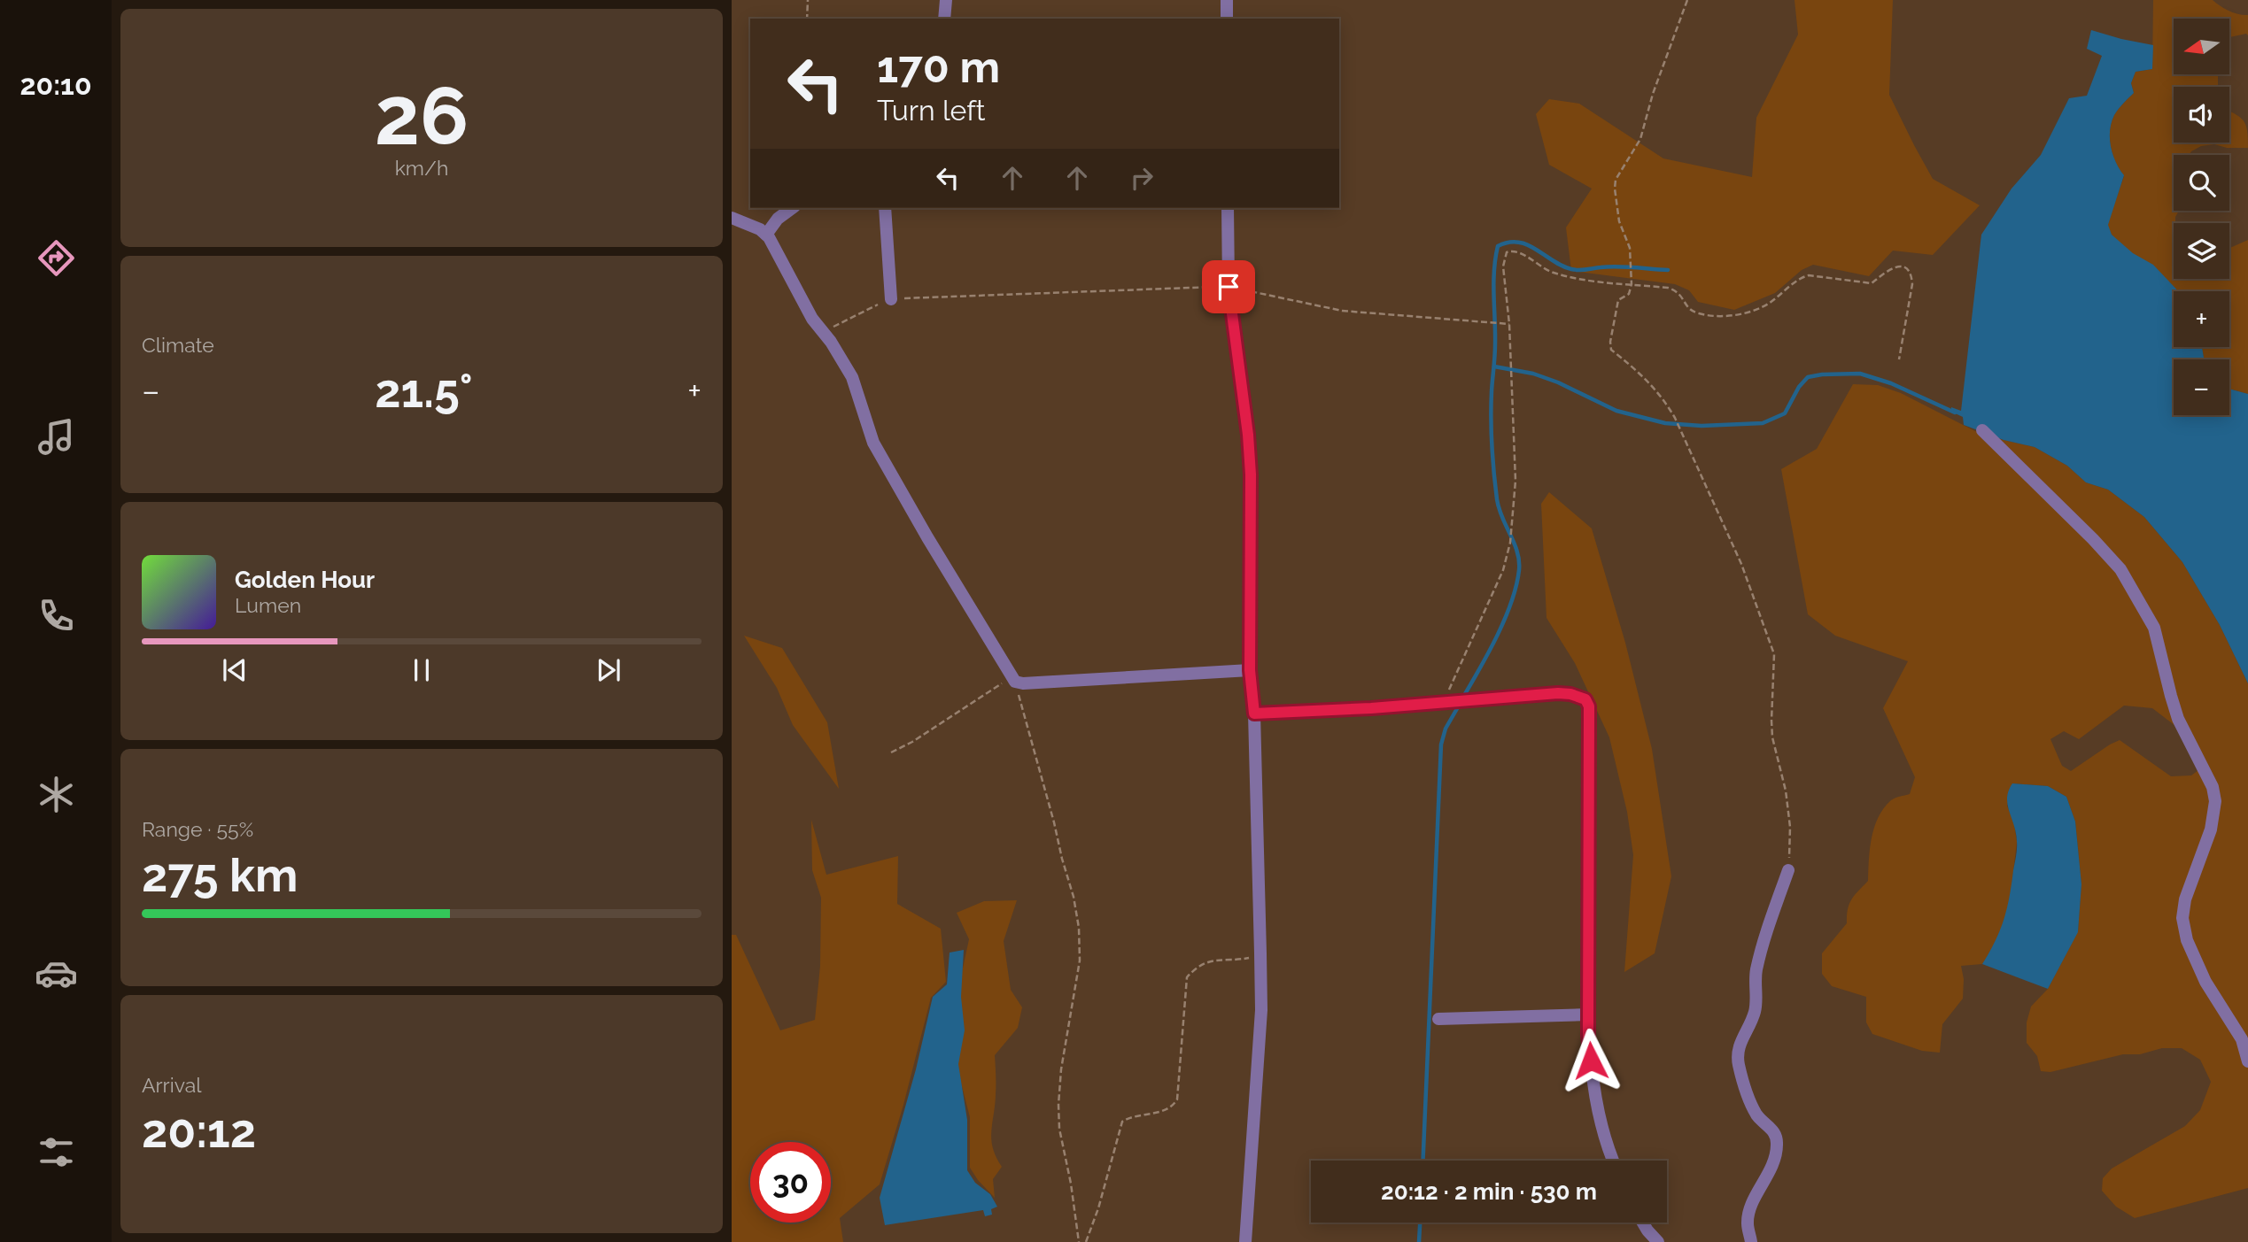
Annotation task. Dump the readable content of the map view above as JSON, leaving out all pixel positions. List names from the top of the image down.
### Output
{
  "north": "left",
  "page": {
    "tabs": "20:10",
    "tile": [
      ["26", "km/h"],
      "Climate",
      ["Range · 55%", "275 km"],
      ["Arrival", "20:12"]
    ],
    "map_buttons": ["+", "−"],
    "turn": ["170 m", "Turn left"],
    "heat": ["−", "21.5°", "+"],
    "song": ["Golden Hour", "Lumen"],
    "limit": "30",
    "trip": "20:12 · 2 min · 530 m"
  }
}
